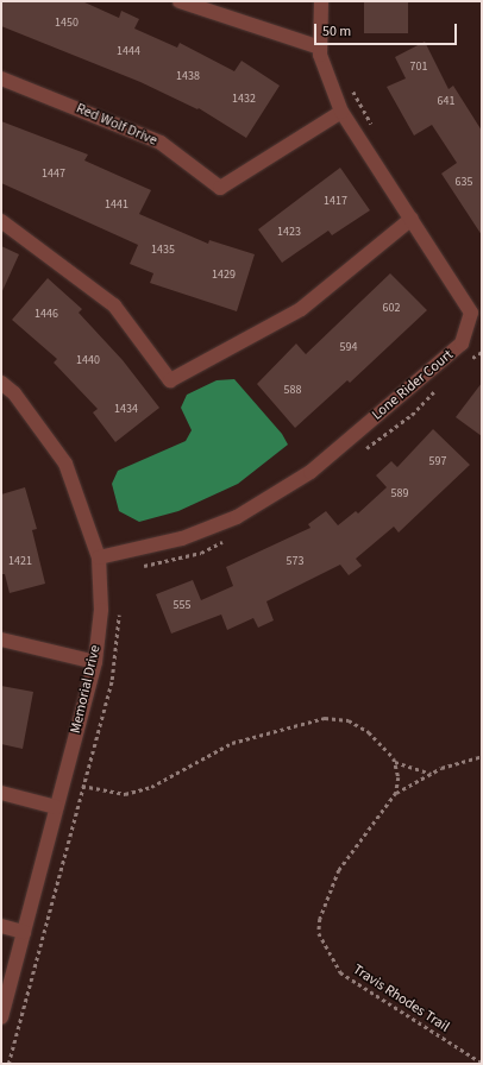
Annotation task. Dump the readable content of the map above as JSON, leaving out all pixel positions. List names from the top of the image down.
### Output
{
  "streets": {
    "street": ["Red Wolf Drive", "Lone Rider Court", "Memorial Drive"],
    "path": ["Travis Rhodes Trail"]
  },
  "crossings": [
    ["Red Wolf Drive", "Lone Rider Court"],
    ["Lone Rider Court", "Memorial Drive"]
  ],
  "house_numbers": [
    "1450",
    "1444",
    "701",
    "1438",
    "1432",
    "641",
    "1447",
    "635",
    "1417",
    "1441",
    "1423",
    "1435",
    "1429",
    "602",
    "1446",
    "594",
    "1440",
    "588",
    "1434",
    "597",
    "589",
    "1421",
    "573",
    "555"
  ],
  "scale_bar": "50 m"
}
